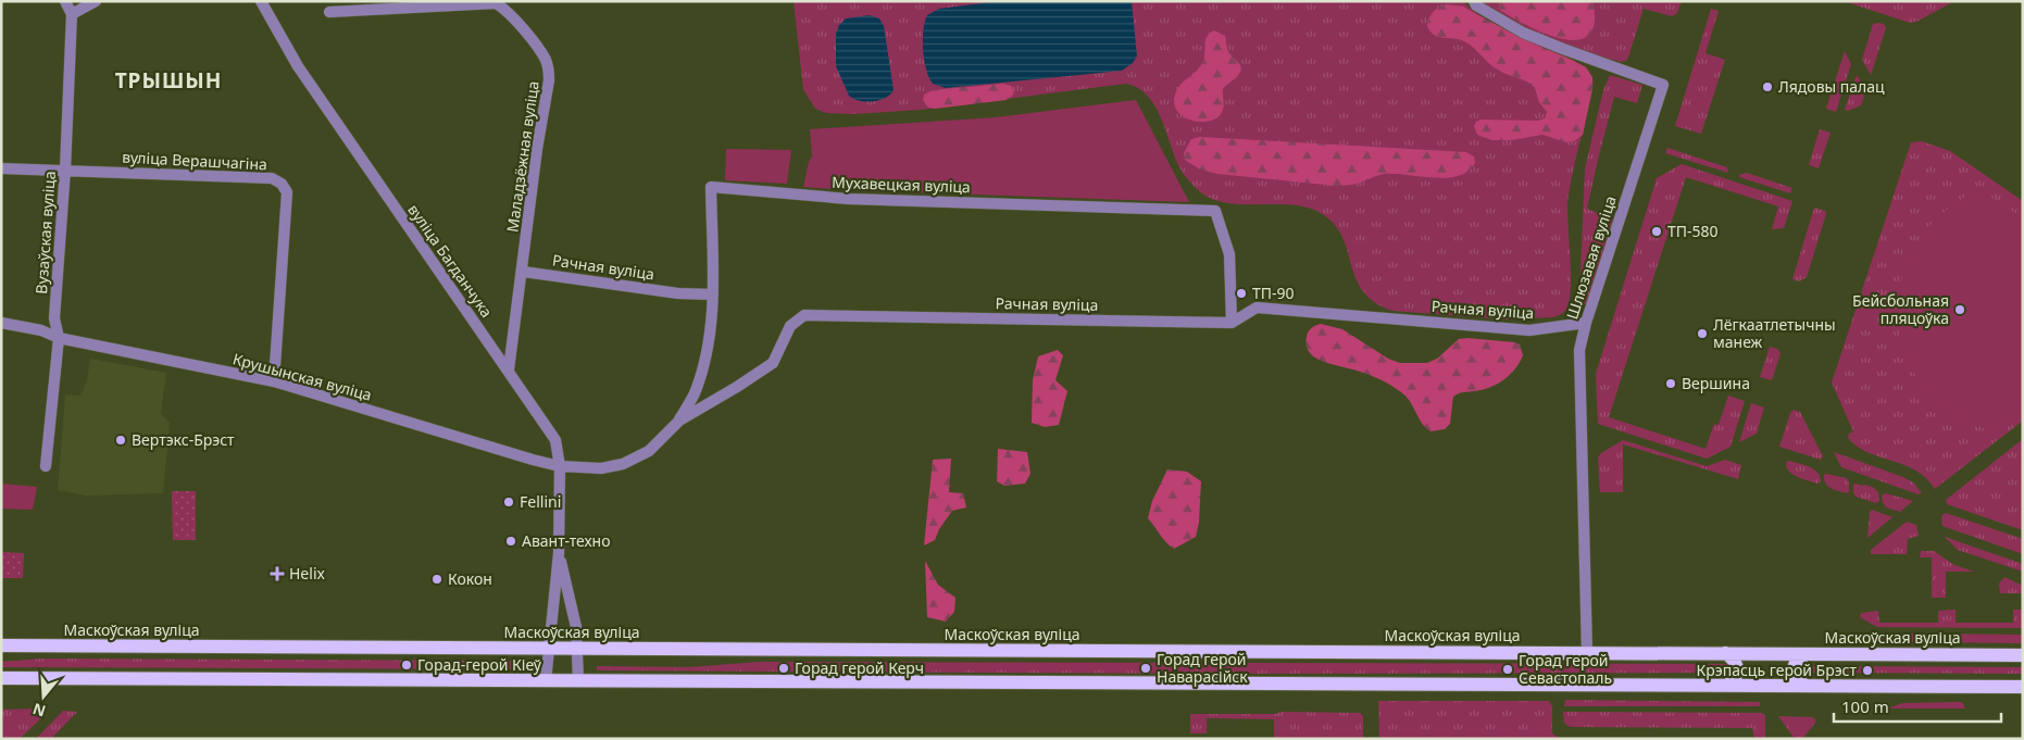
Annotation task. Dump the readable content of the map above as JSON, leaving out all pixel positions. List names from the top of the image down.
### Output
{
  "streets": {
    "main road": ["Маскоўская вуліца"],
    "street": [
      "Маладзёжная вуліца",
      "вуліца Верашчагіна",
      "Мухавецкая вуліца",
      "Вузаўская вуліца",
      "Шлюзавая вуліца",
      "вуліца Багданчука",
      "Рачная вуліца",
      "Крушынская вуліца"
    ]
  },
  "crossings": [
    ["Маладзёжная вуліца", "вуліца Багданчука"],
    ["Маладзёжная вуліца", "Рачная вуліца"],
    ["вуліца Верашчагіна", "Вузаўская вуліца"],
    ["вуліца Верашчагіна", "Крушынская вуліца"],
    ["Мухавецкая вуліца", "Рачная вуліца"],
    ["Вузаўская вуліца", "Крушынская вуліца"],
    ["Шлюзавая вуліца", "Рачная вуліца"],
    ["Шлюзавая вуліца", "Маскоўская вуліца"],
    ["вуліца Багданчука", "Рачная вуліца"],
    ["вуліца Багданчука", "Крушынская вуліца"],
    ["вуліца Багданчука", "Маскоўская вуліца"],
    ["Рачная вуліца", "Крушынская вуліца"]
  ],
  "districts": ["ТРЫШЫН"],
  "places": {
    "other": [
      "Лядовы палац",
      "ТП-580",
      "ТП-90",
      "Бейсбольная пляцоўка",
      "Лёгкаатлетычны манеж",
      "Вершина",
      "Вертэкс-Брэст",
      "Fellini",
      "Авант-техно",
      "Кокон",
      "Горад-герой Кіеў",
      "Горад герой Керч",
      "Горад герой Наварасійск",
      "Горад герой Севастопаль",
      "Крэпасць герой Брэст"
    ],
    "health": ["Helix"]
  },
  "scale_bar": "100 m",
  "north": "bottom"
}
